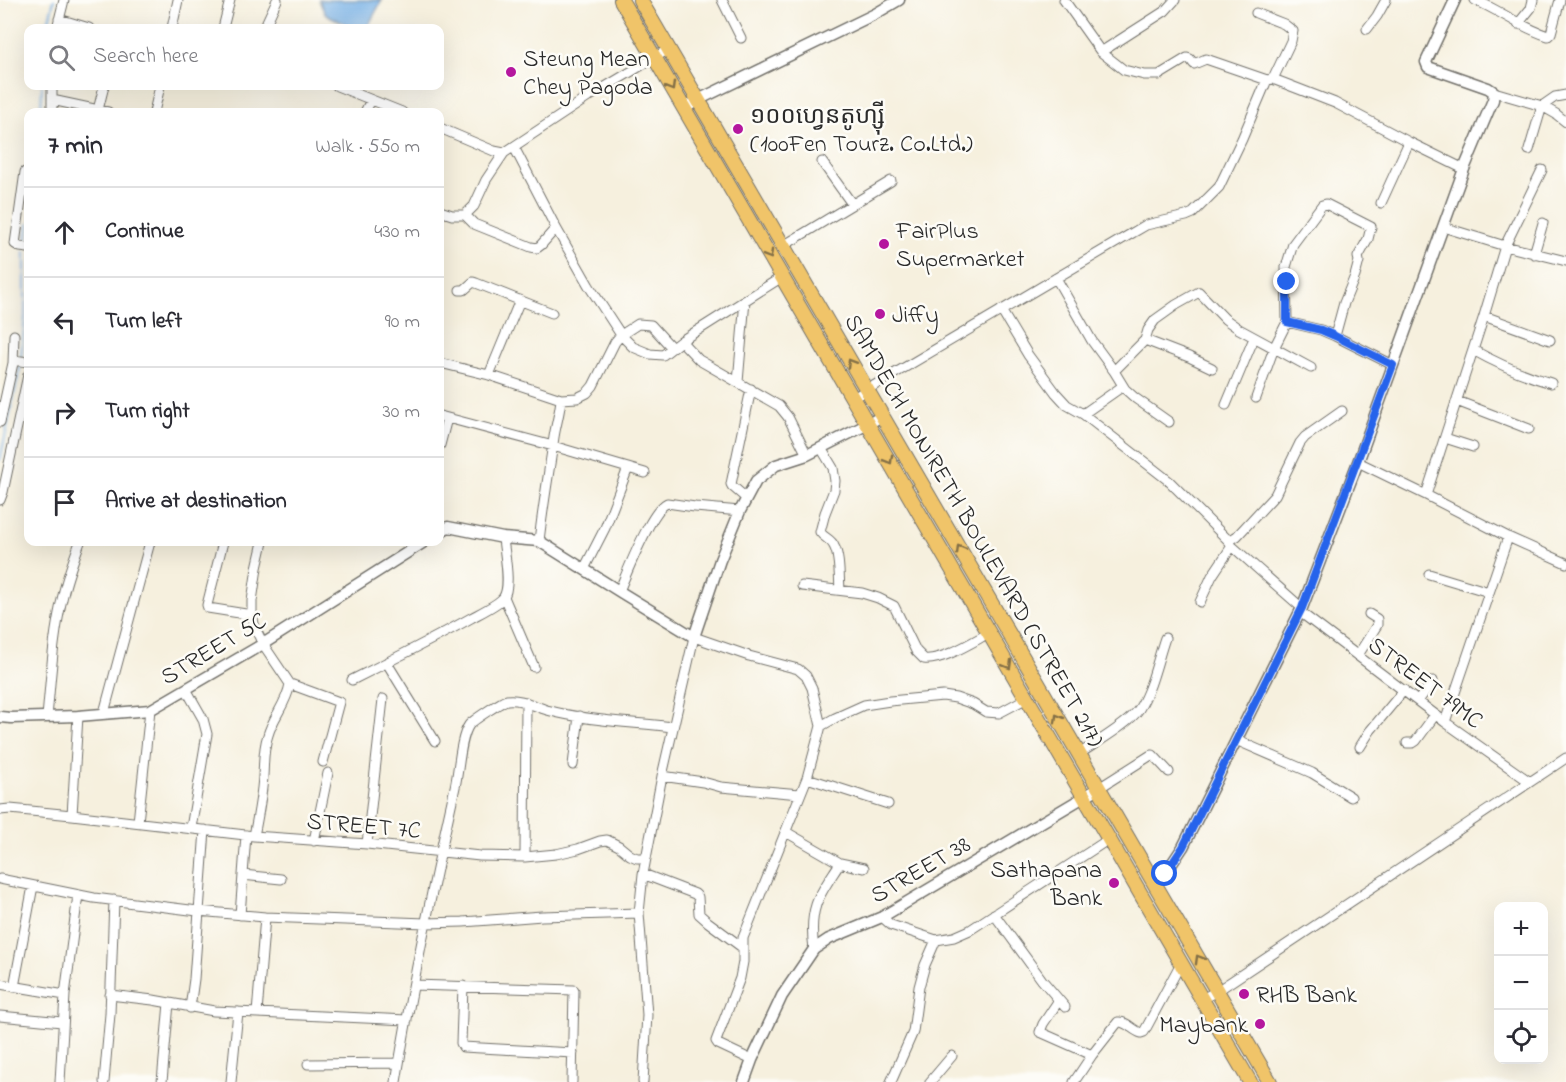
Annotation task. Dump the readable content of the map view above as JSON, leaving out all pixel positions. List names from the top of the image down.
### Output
{
  "streets": {
    "main road": ["SAMDECH MONIRETH BOULEVARD (STREET 217)"],
    "street": [
      "STREET 5C",
      "STREET 79MC",
      "STREET 7C",
      "STREET 38"
    ]
  },
  "crossings": [
    ["SAMDECH MONIRETH BOULEVARD (STREET 217)", "STREET 38"]
  ],
  "places": [
    "Steung Mean Chey Pagoda",
    "១០០ហ្វេនតូហ្ស៊ី (100Fen Tourz. Co.Ltd.)",
    "FairPlus Supermarket",
    "Jiffy",
    "Sathapana Bank",
    "RHB Bank",
    "Maybank"
  ],
  "page": {
    "search": "Search here",
    "heading": ["7 min", "Walk · 550 m"],
    "list": [
      ["Continue", "430 m"],
      ["Turn left", "90 m"],
      ["Turn right", "30 m"],
      "Arrive at destination"
    ],
    "map_buttons": ["+", "−"]
  }
}
